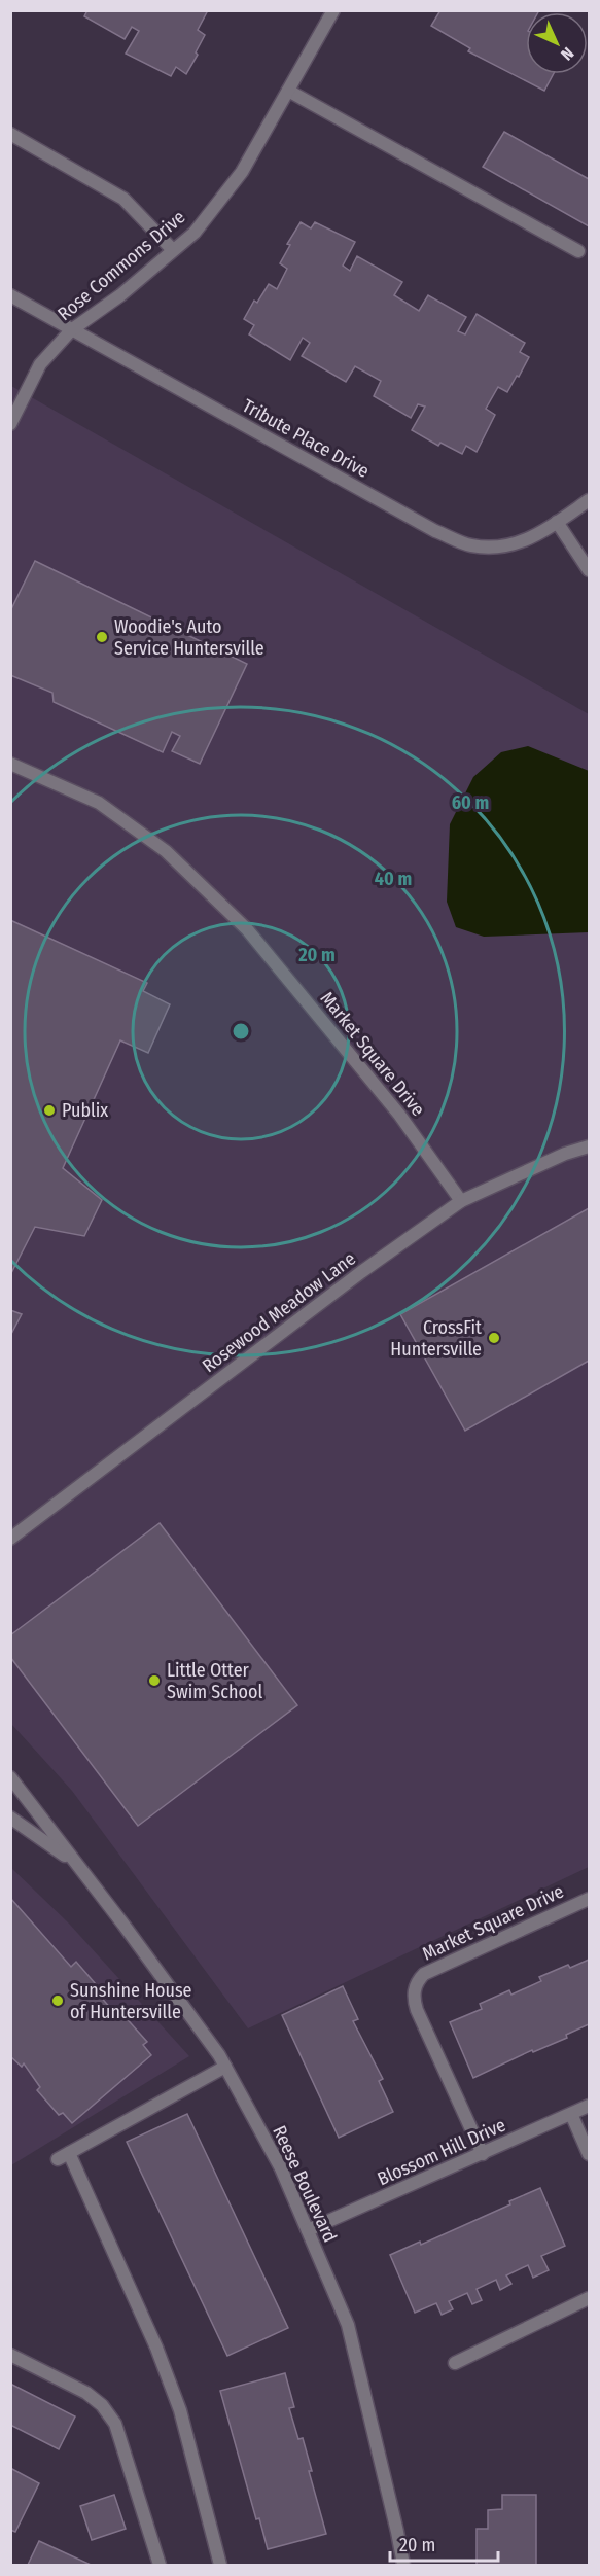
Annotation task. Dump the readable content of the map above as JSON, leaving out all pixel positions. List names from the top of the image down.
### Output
{
  "streets": {
    "street": [
      "Rose Commons Drive",
      "Tribute Place Drive",
      "Market Square Drive",
      "Rosewood Meadow Lane",
      "Blossom Hill Drive",
      "Reese Boulevard"
    ]
  },
  "crossings": [
    ["Rose Commons Drive", "Tribute Place Drive"],
    ["Market Square Drive", "Rosewood Meadow Lane"],
    ["Market Square Drive", "Blossom Hill Drive"],
    ["Blossom Hill Drive", "Reese Boulevard"]
  ],
  "places": [
    "Woodie's Auto Service Huntersville",
    "Publix",
    "CrossFit Huntersville",
    "Little Otter Swim School",
    "Sunshine House of Huntersville"
  ],
  "scale_bar": "20 m",
  "north": "bottom right",
  "rings": ["60 m", "40 m", "20 m"]
}
